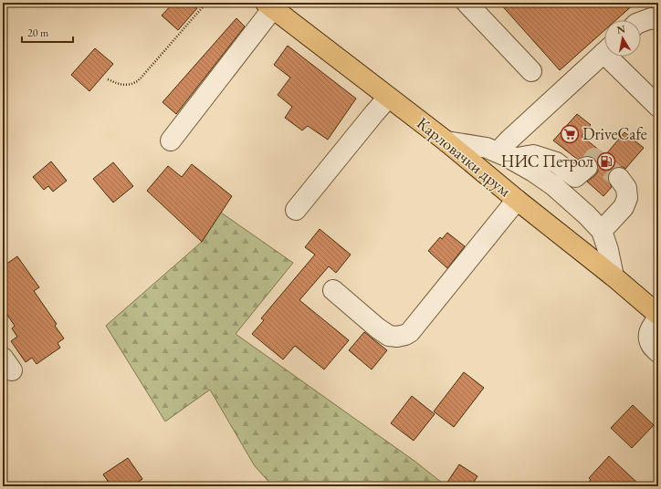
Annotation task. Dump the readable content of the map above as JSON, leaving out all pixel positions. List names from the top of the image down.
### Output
{
  "streets": {
    "main road": ["Карловачки друм"]
  },
  "places": {
    "supermarket": ["DriveCafe"],
    "fuel station": ["НИС Петрол"]
  },
  "scale_bar": "20 m",
  "north": "top"
}
